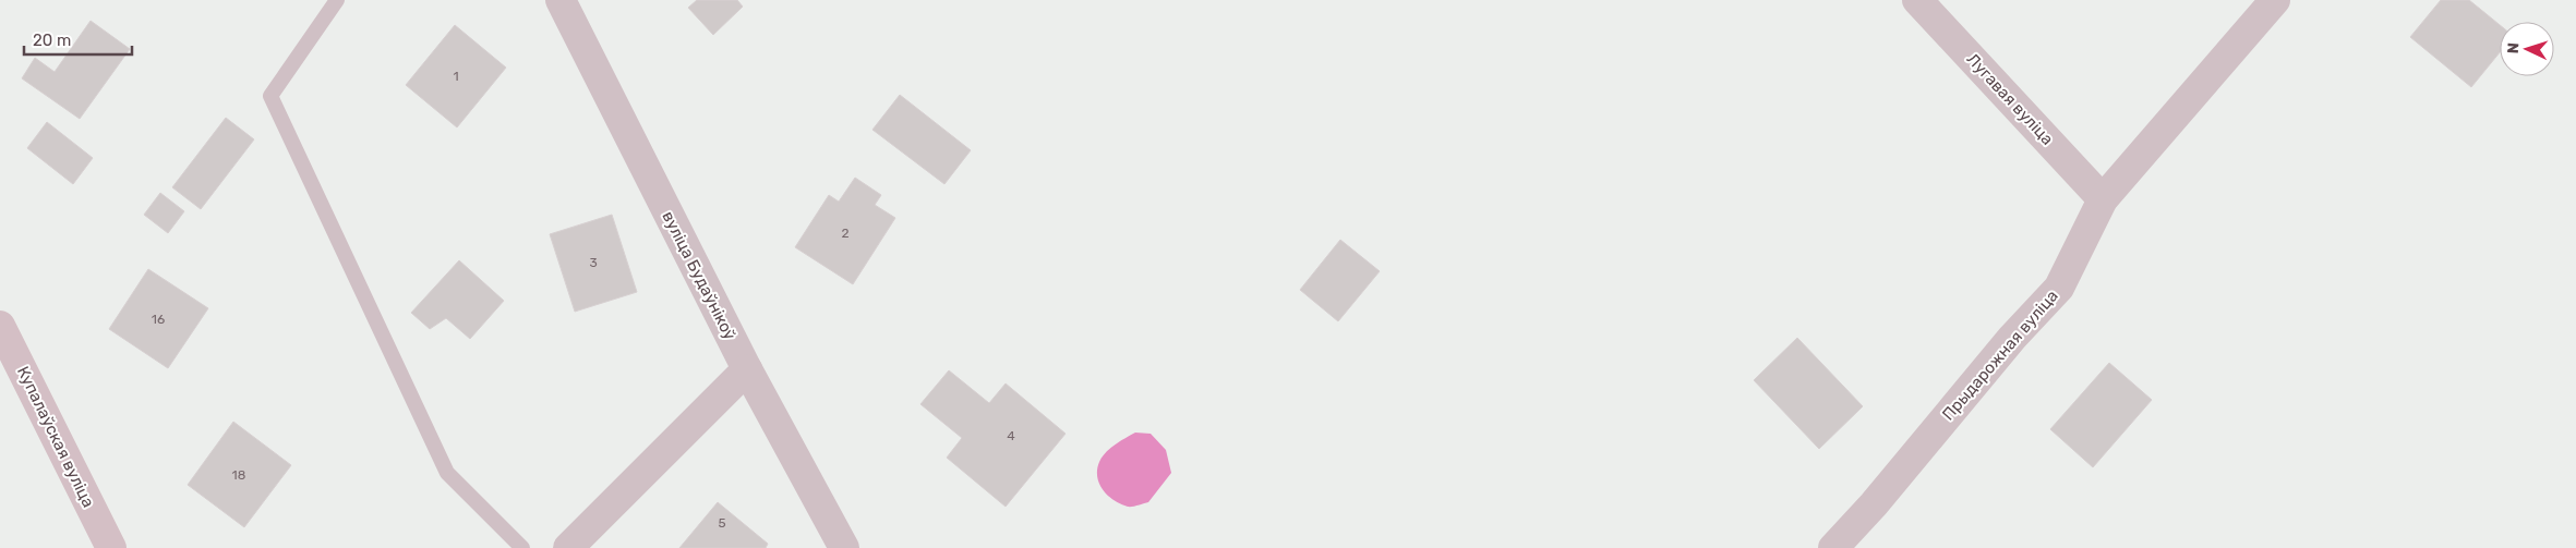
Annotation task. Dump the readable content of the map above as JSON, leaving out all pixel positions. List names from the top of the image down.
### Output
{
  "streets": {
    "street": [
      "Лугавая вуліца",
      "вуліца Будаўнікоў",
      "Прыдарожная вуліца",
      "Купалаўская вуліца"
    ]
  },
  "crossings": [
    ["Лугавая вуліца", "Прыдарожная вуліца"]
  ],
  "house_numbers": [
    "1",
    "2",
    "3",
    "16",
    "4",
    "18",
    "5"
  ],
  "scale_bar": "20 m",
  "north": "left"
}
